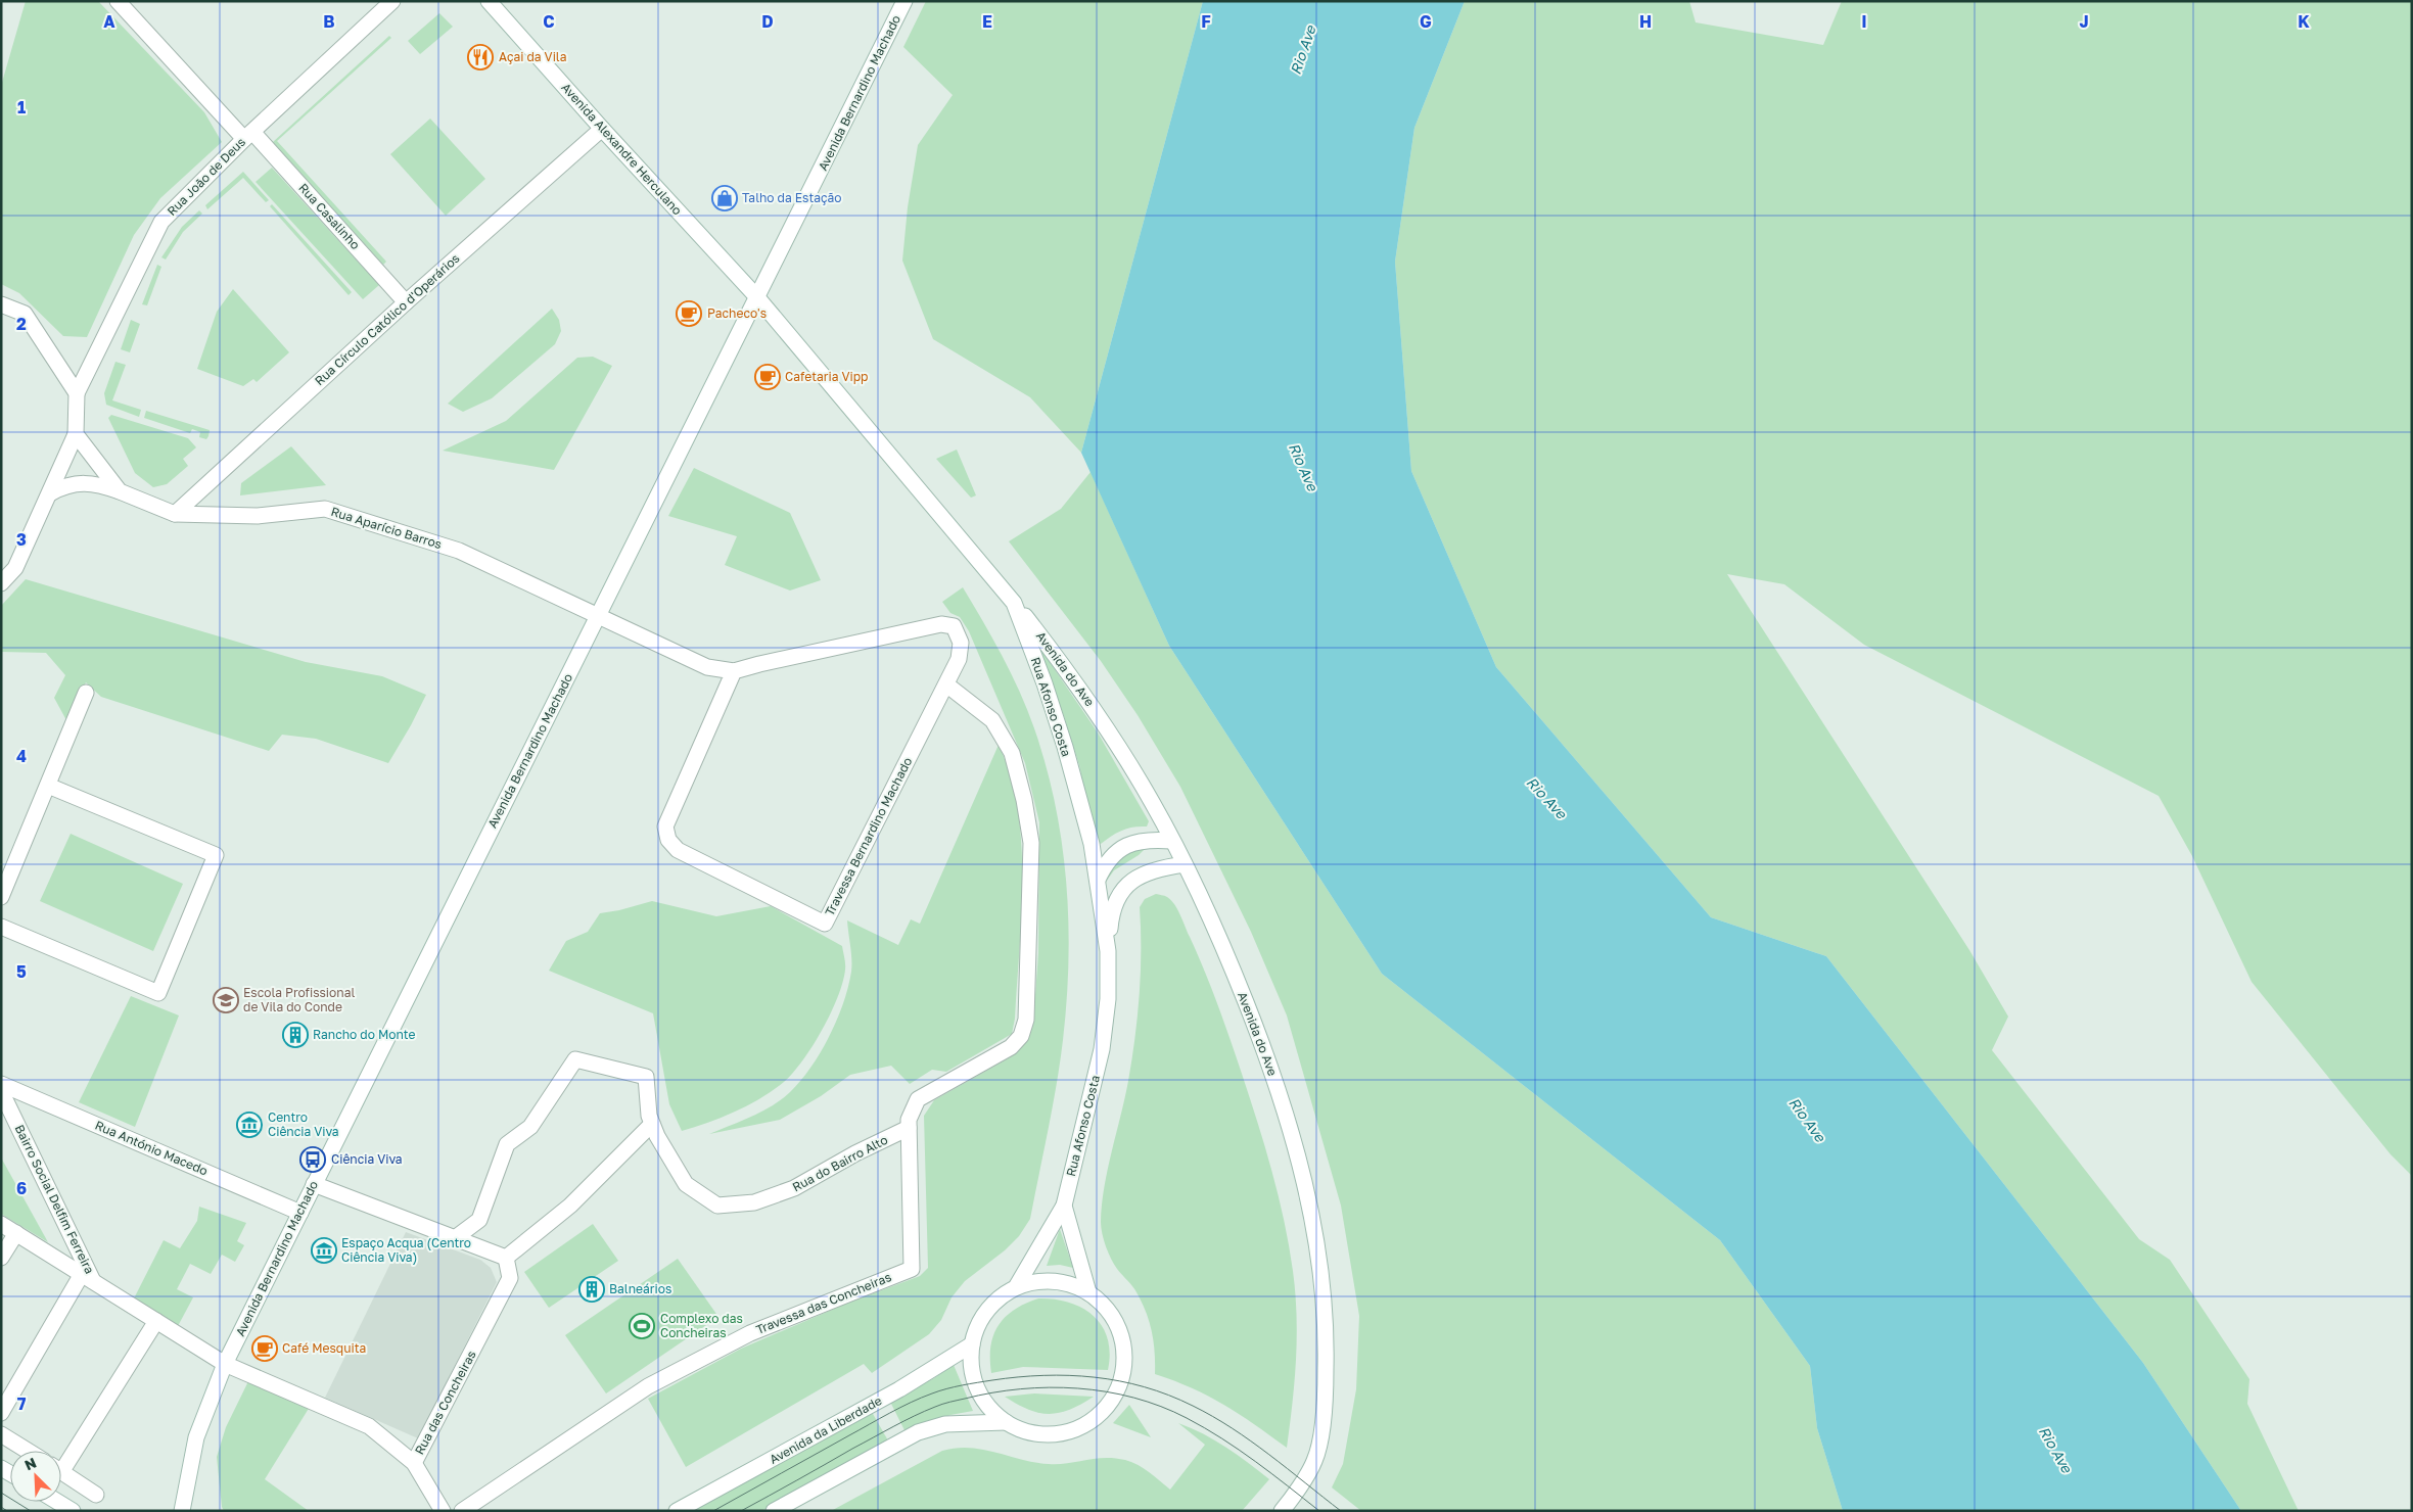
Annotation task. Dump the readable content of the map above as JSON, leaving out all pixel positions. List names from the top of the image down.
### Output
{
  "streets": {
    "street": [
      "Avenida Bernardino Machado",
      "Avenida Alexandre Herculano",
      "Rua João de Deus",
      "Rua Casalinho",
      "Rua Círculo Católico d'Operários",
      "Rua Aparício Barros",
      "Avenida do Ave",
      "Rua Afonso Costa",
      "Travessa Bernardino Machado",
      "Rua António Macedo",
      "Rua do Bairro Alto",
      "Bairro Social Delfim Ferreira",
      "Travessa das Concheiras",
      "Rua das Concheiras",
      "Avenida da Liberdade"
    ]
  },
  "crossings": [
    ["Avenida Bernardino Machado", "Avenida Alexandre Herculano"],
    ["Avenida Bernardino Machado", "Rua Aparício Barros"],
    ["Avenida Bernardino Machado", "Rua Afonso Costa"],
    ["Avenida Bernardino Machado", "Travessa Bernardino Machado"],
    ["Avenida Bernardino Machado", "Rua António Macedo"],
    ["Avenida Bernardino Machado", "Bairro Social Delfim Ferreira"],
    ["Avenida Bernardino Machado", "Rua das Concheiras"],
    ["Avenida Alexandre Herculano", "Rua Círculo Católico d'Operários"],
    ["Avenida Alexandre Herculano", "Rua Afonso Costa"],
    ["Rua João de Deus", "Rua Casalinho"],
    ["Rua Casalinho", "Rua Círculo Católico d'Operários"],
    ["Rua Círculo Católico d'Operários", "Rua Aparício Barros"],
    ["Rua Aparício Barros", "Travessa Bernardino Machado"],
    ["Avenida do Ave", "Rua Afonso Costa"],
    ["Rua Afonso Costa", "Avenida da Liberdade"],
    ["Rua do Bairro Alto", "Travessa das Concheiras"],
    ["Bairro Social Delfim Ferreira", "Rua das Concheiras"]
  ],
  "water": ["Rio Ave"],
  "places": {
    "restaurant": ["Açai da Vila"],
    "shop": ["Talho da Estação"],
    "cafe": ["Pacheco's", "Cafetaria Vipp", "Café Mesquita"],
    "school or university": ["Escola Profissional de Vila do Conde"],
    "building": ["Rancho do Monte", "Balneários"],
    "museum": ["Centro Ciência Viva", "Espaço Acqua (Centro Ciência Viva)"],
    "bus stop": ["Ciência Viva"],
    "sports": ["Complexo das Concheiras"]
  },
  "north": "top left",
  "grid": {
    "columns": [
      "A",
      "B",
      "C",
      "D",
      "E",
      "F",
      "G",
      "H",
      "I",
      "J",
      "K"
    ],
    "rows": [
      "1",
      "2",
      "3",
      "4",
      "5",
      "6",
      "7"
    ]
  }
}
